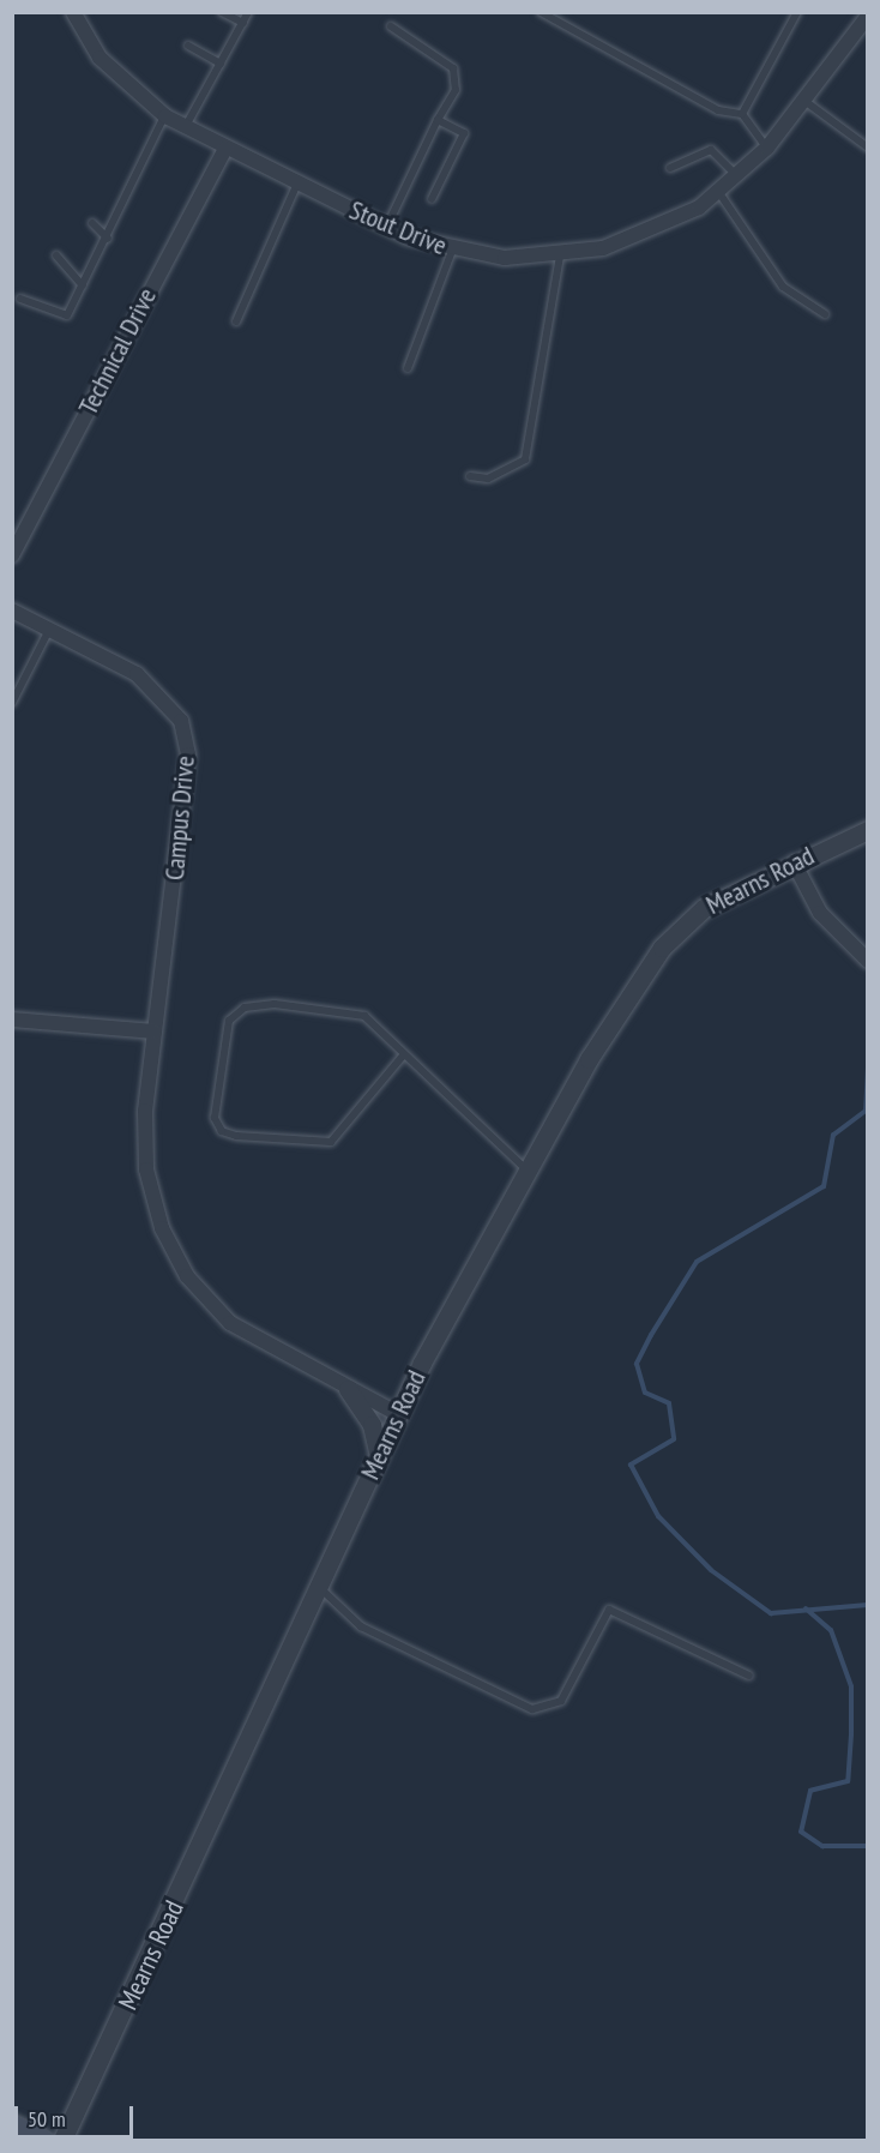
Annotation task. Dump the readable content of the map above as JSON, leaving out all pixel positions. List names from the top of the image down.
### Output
{
  "streets": {
    "street": [
      "Stout Drive",
      "Technical Drive",
      "Campus Drive",
      "Mearns Road"
    ]
  },
  "crossings": [
    ["Stout Drive", "Technical Drive"],
    ["Campus Drive", "Mearns Road"]
  ],
  "scale_bar": "50 m"
}
